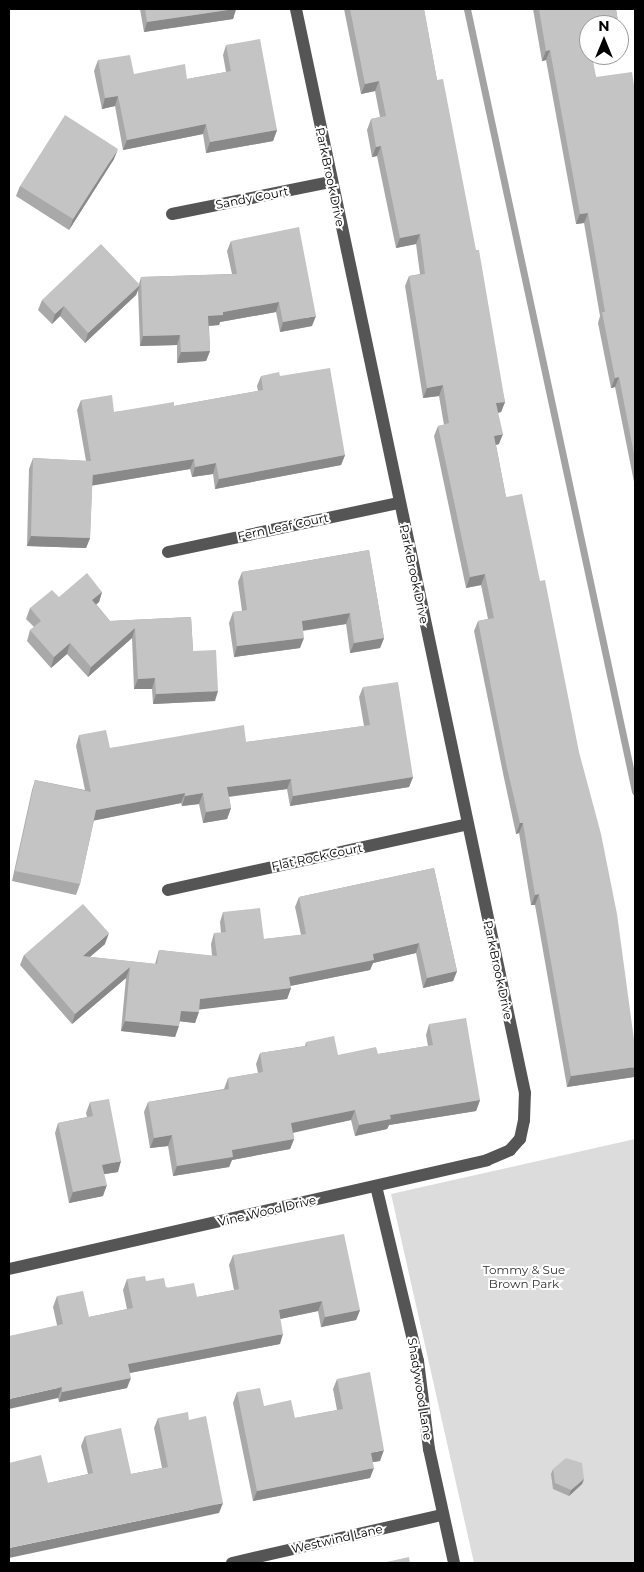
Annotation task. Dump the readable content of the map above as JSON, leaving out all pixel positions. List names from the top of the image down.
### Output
{
  "streets": {
    "street": [
      "Park Brook Drive",
      "Sandy Court",
      "Fern Leaf Court",
      "Flat Rock Court",
      "Vine Wood Drive",
      "Shadywood Lane",
      "Westwind Lane"
    ]
  },
  "crossings": [
    ["Park Brook Drive", "Sandy Court"],
    ["Park Brook Drive", "Fern Leaf Court"],
    ["Park Brook Drive", "Flat Rock Court"],
    ["Park Brook Drive", "Vine Wood Drive"],
    ["Vine Wood Drive", "Shadywood Lane"],
    ["Shadywood Lane", "Westwind Lane"]
  ],
  "parks": ["Tommy & Sue Brown Park"],
  "north": "top"
}
